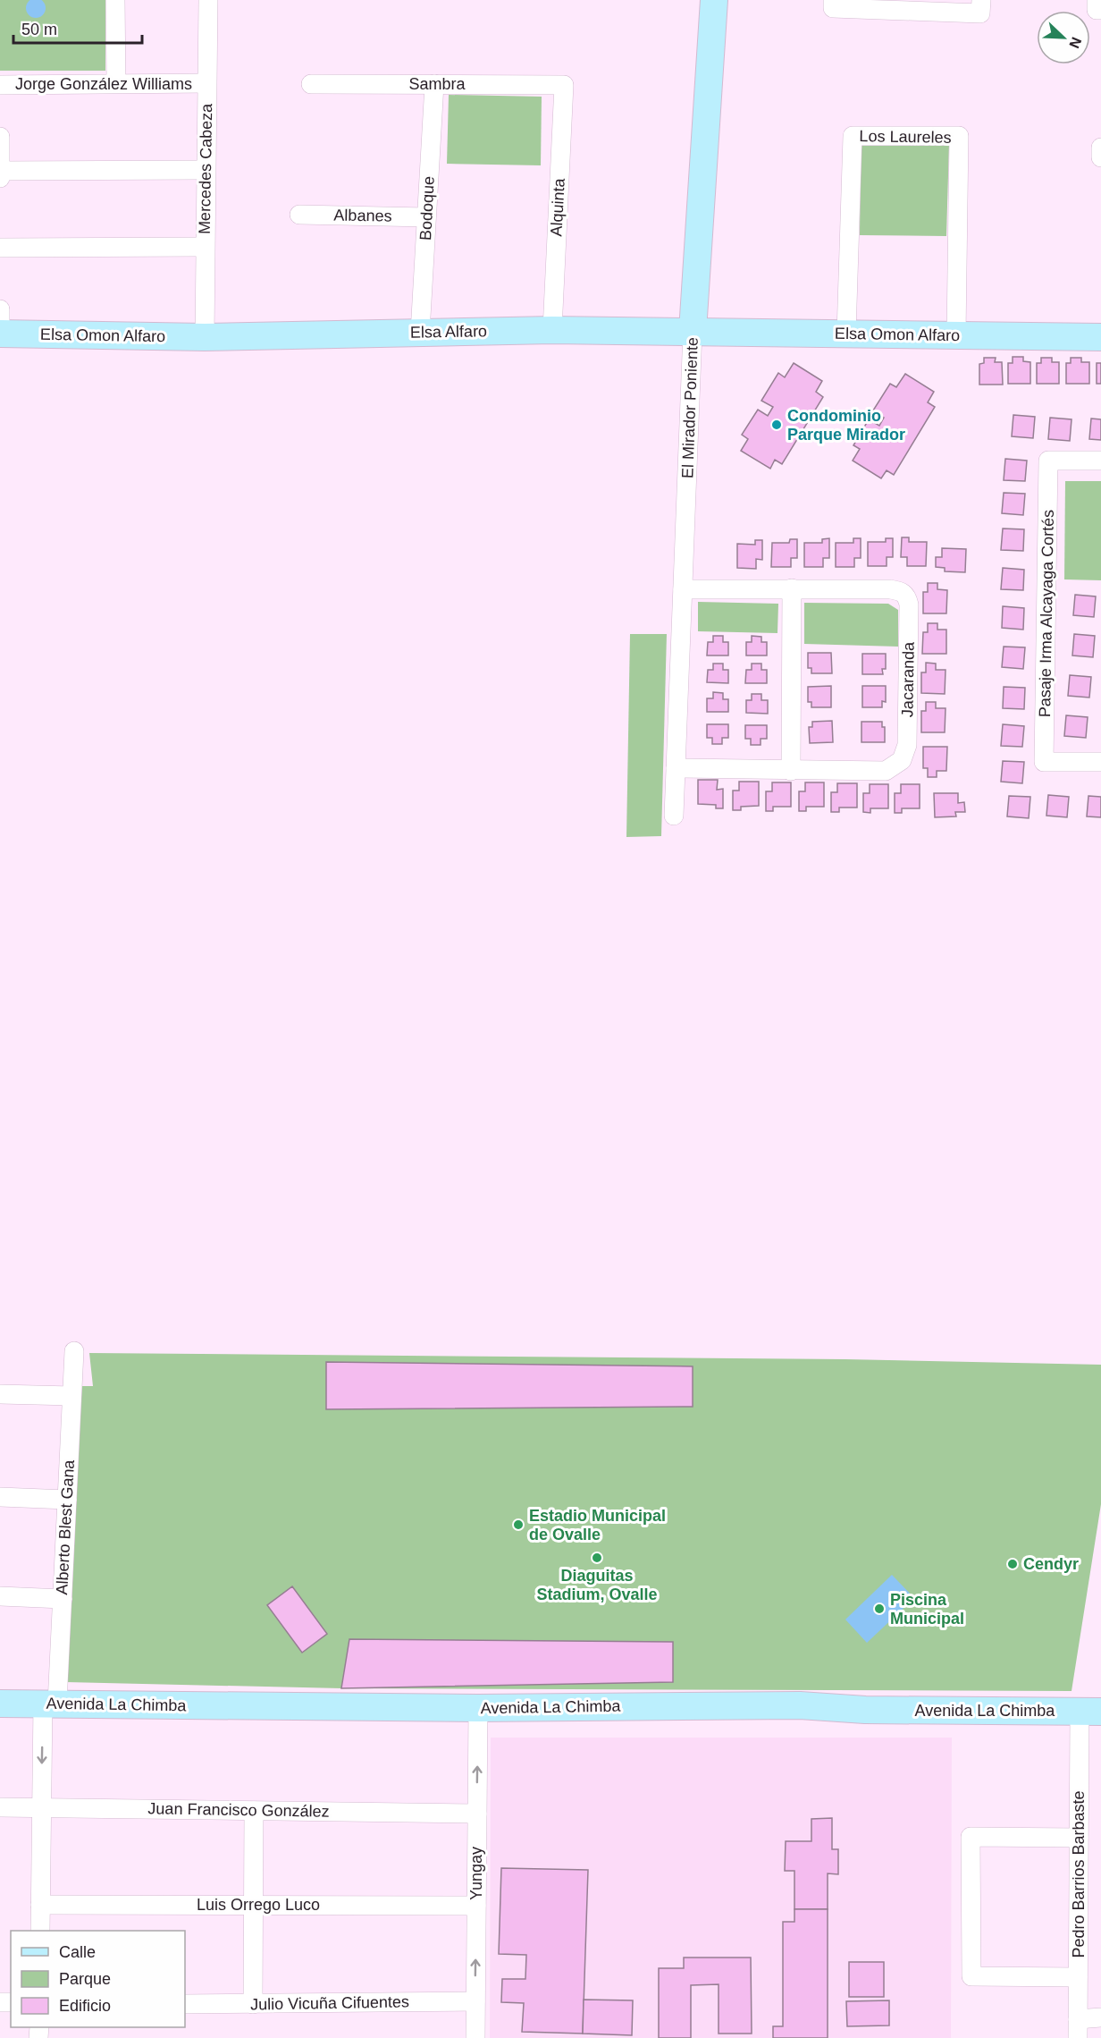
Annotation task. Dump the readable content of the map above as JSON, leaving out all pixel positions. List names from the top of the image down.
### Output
{
  "streets": {
    "street": [
      "Jorge González Williams",
      "Sambra",
      "Los Laureles",
      "Mercedes Cabeza",
      "Alquinta",
      "Bodoque",
      "Albanes",
      "Elsa Alfaro",
      "Elsa Omon Alfaro",
      "El Mirador Poniente",
      "Pasaje Irma Alcayaga Cortés",
      "Jacaranda",
      "Alberto Blest Gana",
      "Avenida La Chimba",
      "Juan Francisco González",
      "Yungay",
      "Pedro Barrios Barbaste",
      "Luis Orrego Luco",
      "Julio Vicuña Cifuentes"
    ]
  },
  "crossings": [
    ["Jorge González Williams", "Mercedes Cabeza"],
    ["Sambra", "Alquinta"],
    ["Sambra", "Bodoque"],
    ["Los Laureles", "Elsa Omon Alfaro"],
    ["Mercedes Cabeza", "Elsa Alfaro"],
    ["Mercedes Cabeza", "Elsa Omon Alfaro"],
    ["Alquinta", "Elsa Alfaro"],
    ["Bodoque", "Albanes"],
    ["Bodoque", "Elsa Alfaro"],
    ["Elsa Alfaro", "Elsa Omon Alfaro"],
    ["Elsa Alfaro", "El Mirador Poniente"],
    ["Elsa Omon Alfaro", "El Mirador Poniente"],
    ["El Mirador Poniente", "Jacaranda"],
    ["Alberto Blest Gana", "Avenida La Chimba"],
    ["Alberto Blest Gana", "Juan Francisco González"],
    ["Alberto Blest Gana", "Luis Orrego Luco"],
    ["Avenida La Chimba", "Yungay"],
    ["Avenida La Chimba", "Pedro Barrios Barbaste"],
    ["Juan Francisco González", "Yungay"],
    ["Yungay", "Luis Orrego Luco"],
    ["Yungay", "Julio Vicuña Cifuentes"]
  ],
  "one_way": ["Yungay"],
  "places": [
    "Condominio Parque Mirador",
    "Estadio Municipal de Ovalle",
    "Diaguitas Stadium, Ovalle",
    "Cendyr",
    "Piscina Municipal"
  ],
  "legend": ["Calle", "Parque", "Edificio"],
  "scale_bar": "50 m",
  "north": "bottom right"
}
